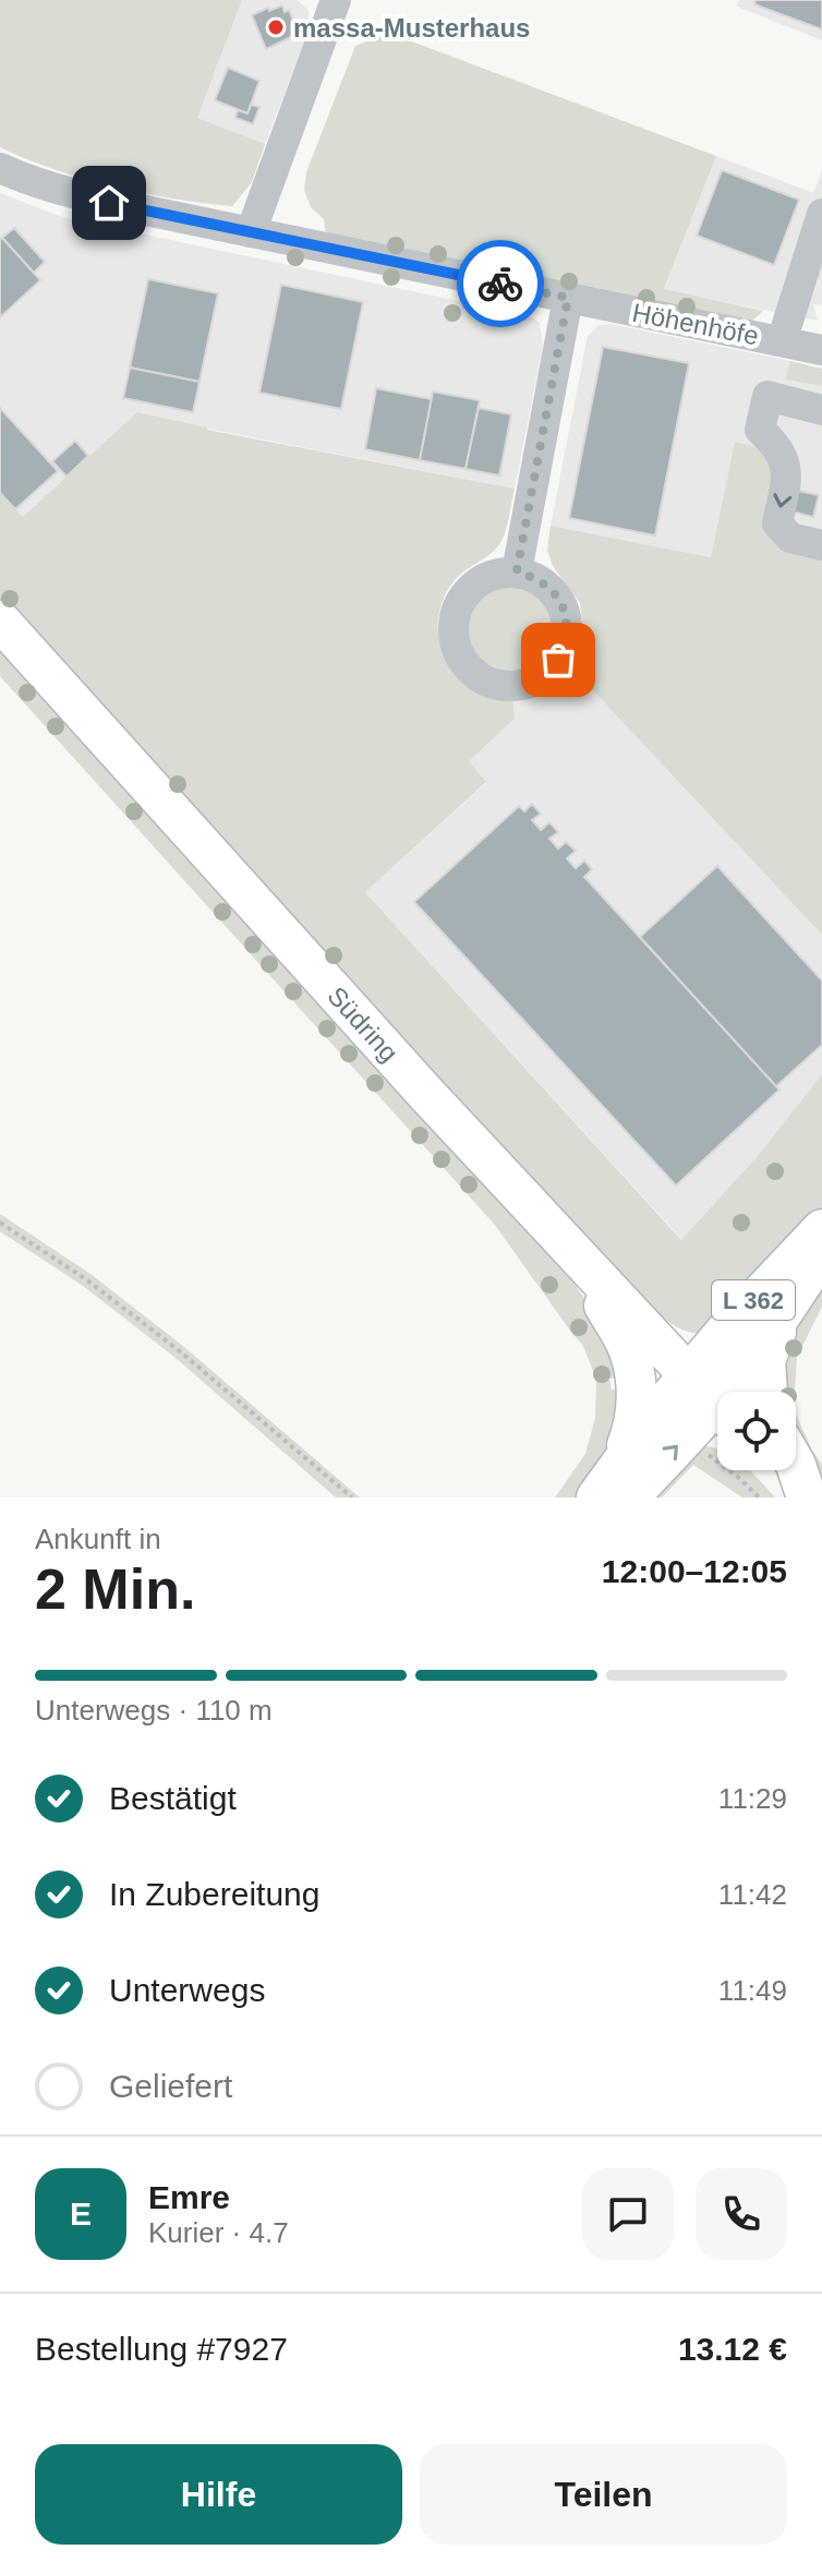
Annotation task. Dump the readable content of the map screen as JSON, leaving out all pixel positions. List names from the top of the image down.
{
  "streets": {
    "main road": ["Südring", "L 362"],
    "street": ["Höhenhöfe"]
  },
  "crossings": [
    ["Südring", "L 362"]
  ],
  "places": ["massa-Musterhaus"],
  "page": {
    "heading": ["2 Min.", "Ankunft in", "12:00–12:05"],
    "panel": [
      "Emre",
      "Kurier · 4.7",
      "Bestellung #7927",
      "13.12 €"
    ],
    "bar": "Unterwegs · 110 m",
    "list": [
      ["Bestätigt", "11:29"],
      ["In Zubereitung", "11:42"],
      ["Unterwegs", "11:49"],
      "Geliefert"
    ],
    "round": "E",
    "buttons": ["Hilfe", "Teilen"]
  }
}
